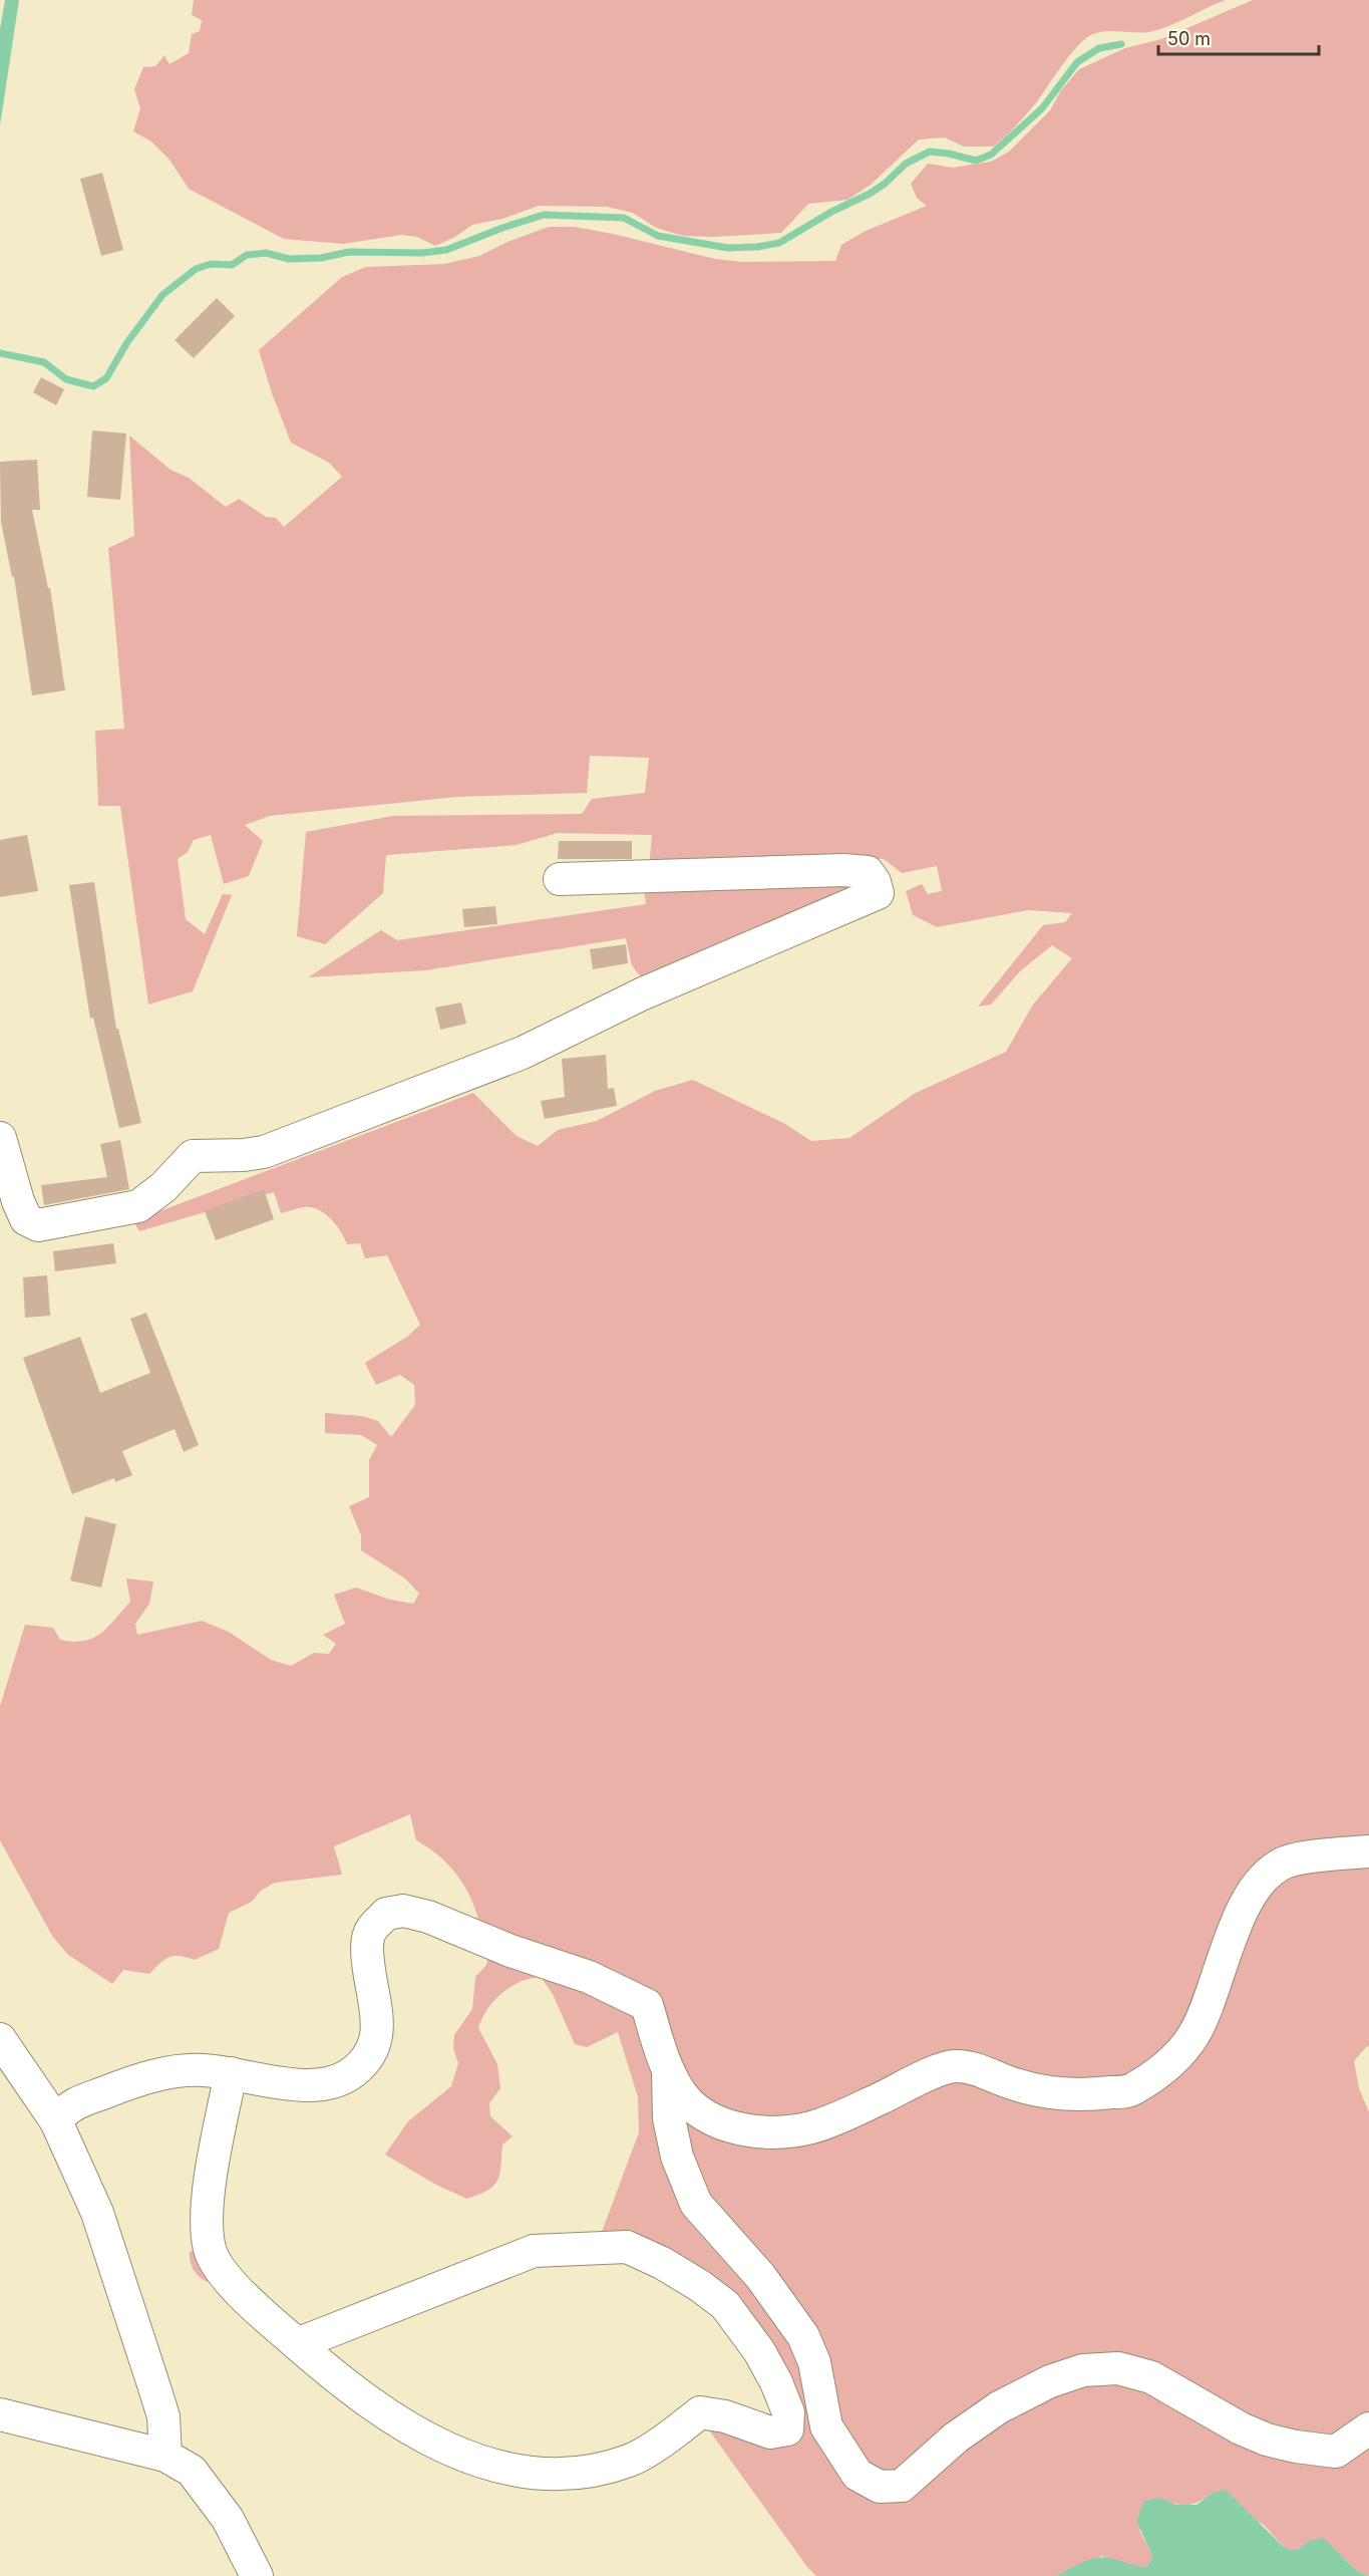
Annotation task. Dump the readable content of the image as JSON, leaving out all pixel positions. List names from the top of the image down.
{
  "scale_bar": "50 m"
}
